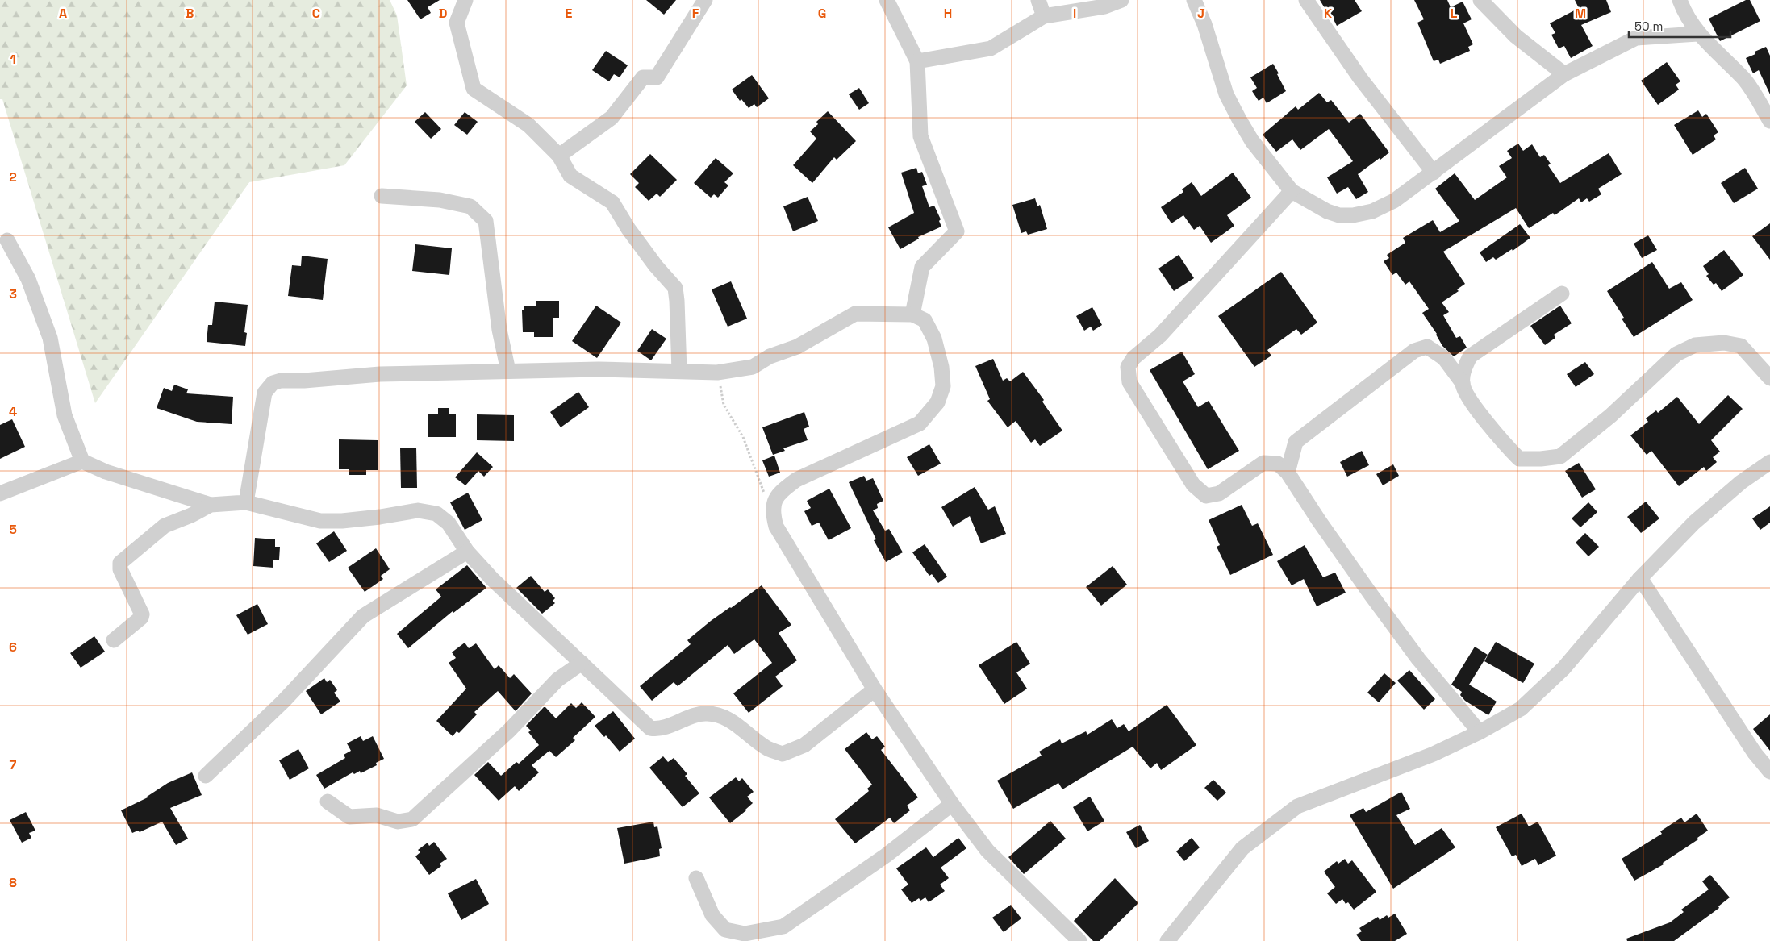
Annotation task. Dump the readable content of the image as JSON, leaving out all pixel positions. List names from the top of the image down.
{
  "scale_bar": "50 m",
  "grid": {
    "columns": [
      "A",
      "B",
      "C",
      "D",
      "E",
      "F",
      "G",
      "H",
      "I",
      "J",
      "K",
      "L",
      "M"
    ],
    "rows": [
      "1",
      "2",
      "3",
      "4",
      "5",
      "6",
      "7",
      "8"
    ]
  }
}
